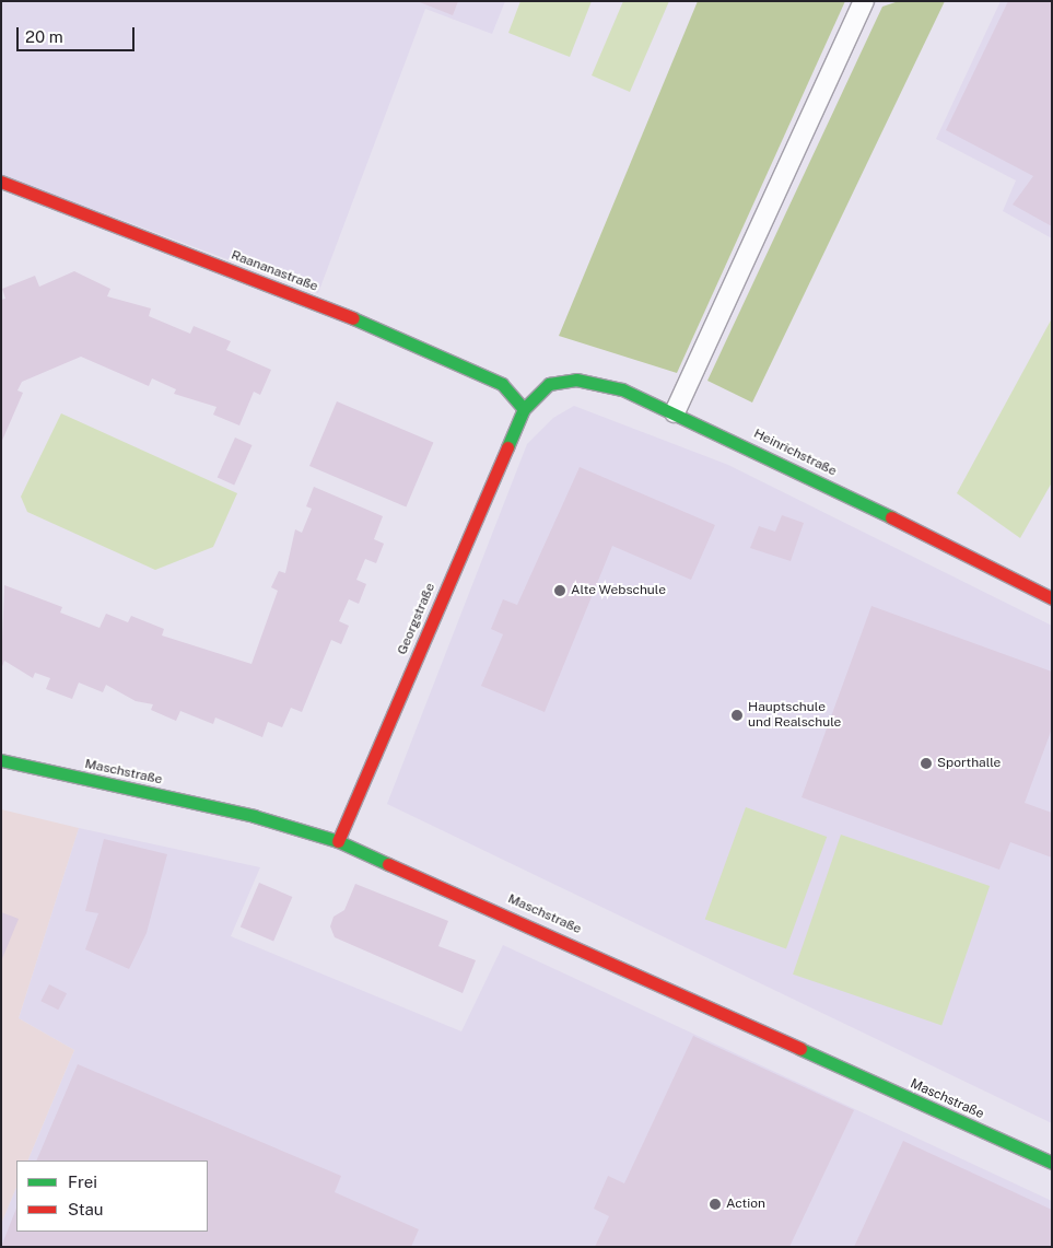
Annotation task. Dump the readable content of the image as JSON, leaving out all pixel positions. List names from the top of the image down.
{
  "streets": {
    "street": [
      "Raananastraße",
      "Heinrichstraße",
      "Georgstraße",
      "Maschstraße"
    ]
  },
  "crossings": [
    ["Raananastraße", "Heinrichstraße"],
    ["Raananastraße", "Georgstraße"],
    ["Heinrichstraße", "Georgstraße"],
    ["Georgstraße", "Maschstraße"]
  ],
  "places": [
    "Alte Webschule",
    "Hauptschule und Realschule",
    "Sporthalle",
    "Action"
  ],
  "legend": ["Frei", "Stau"],
  "scale_bar": "20 m"
}
